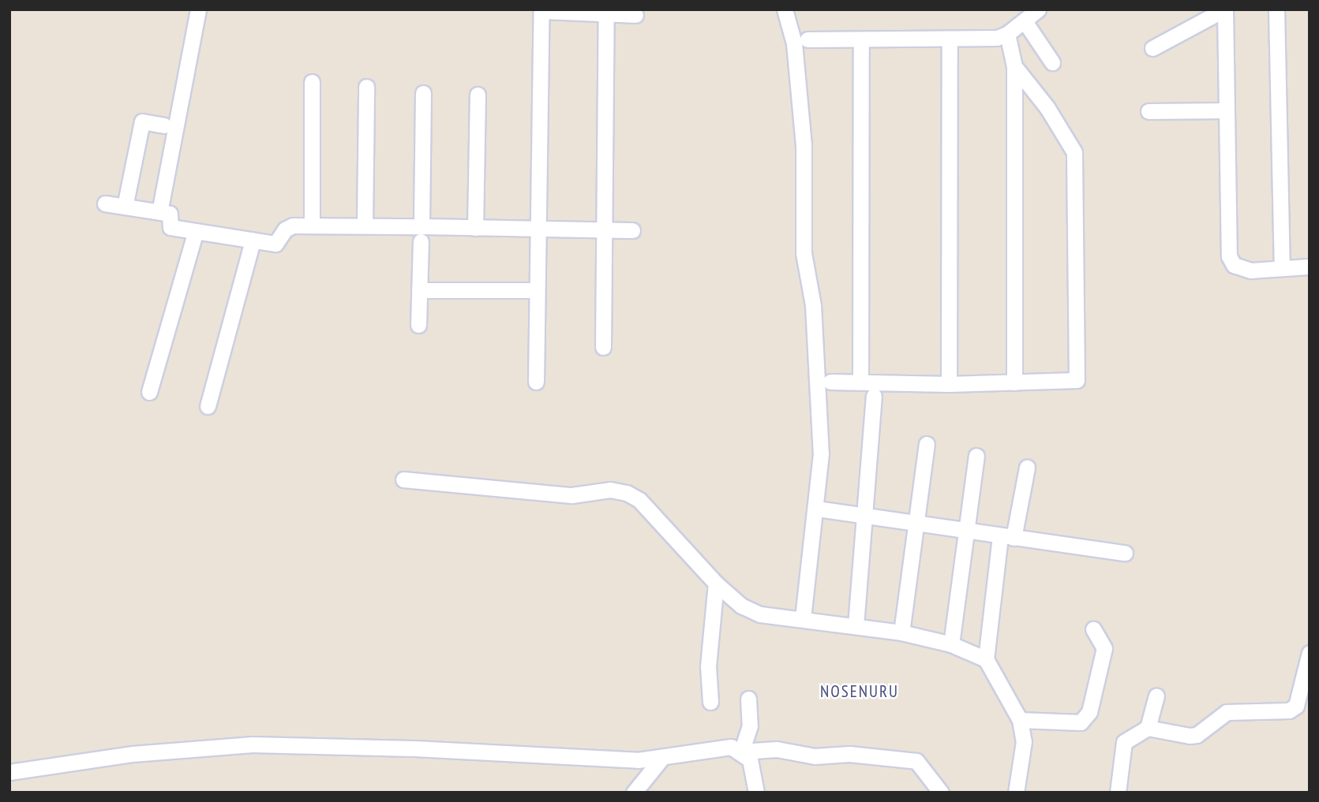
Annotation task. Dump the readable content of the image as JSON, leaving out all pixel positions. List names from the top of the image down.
{
  "districts": ["NOSENURU"]
}
